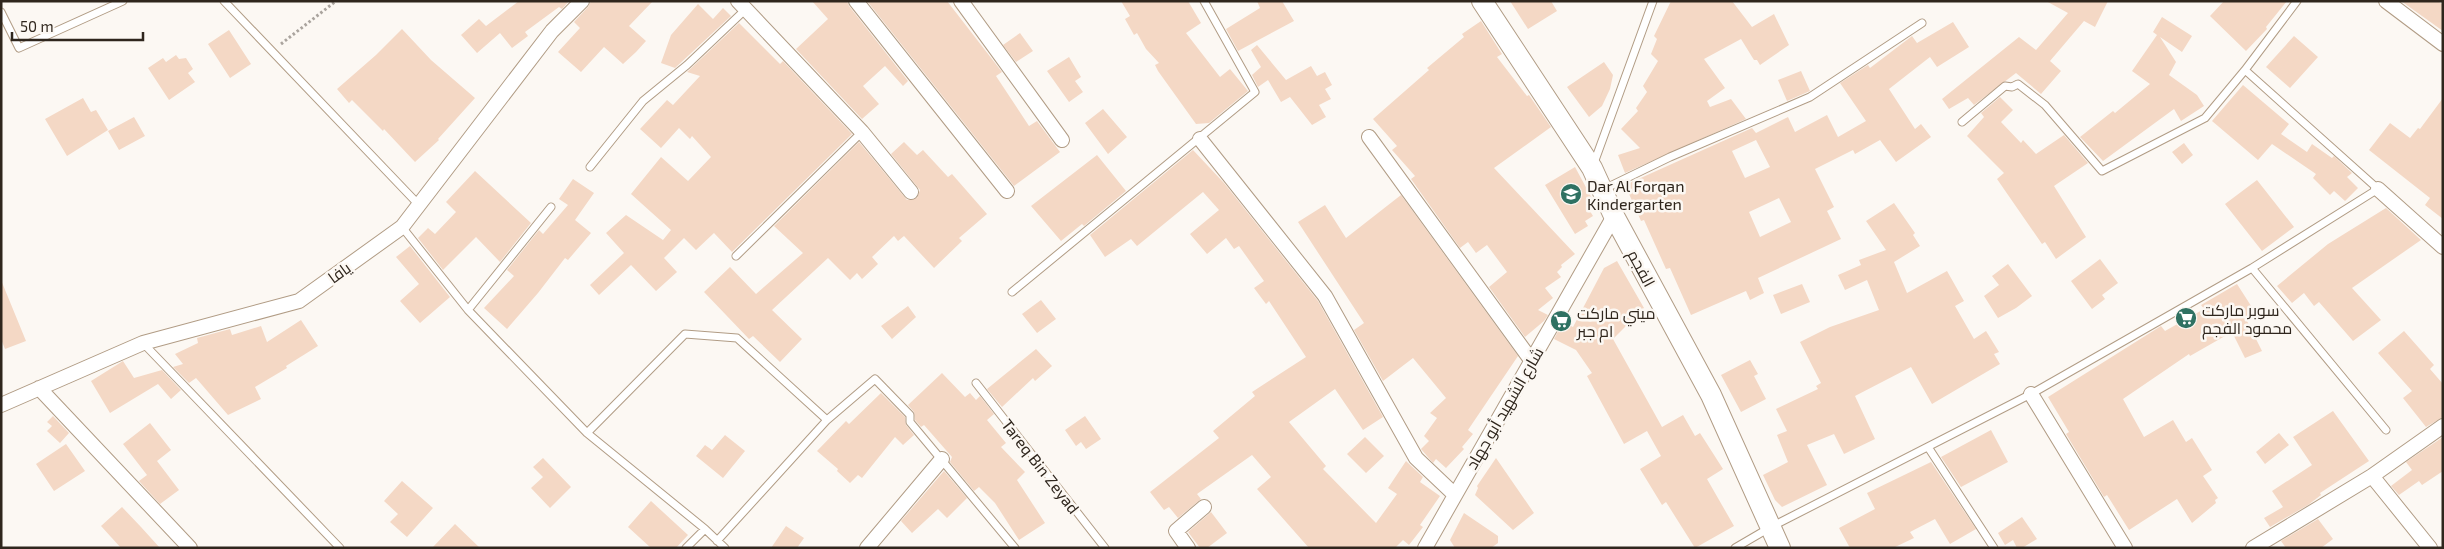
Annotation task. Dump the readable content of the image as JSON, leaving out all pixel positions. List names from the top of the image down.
{
  "streets": {
    "main road": ["الفجم"],
    "street": ["يافا", "شارع الشهيد أبو جهاد"],
    "lane": ["Tareq Bin Zeyad"]
  },
  "crossings": [
    ["الفجم", "شارع الشهيد أبو جهاد"]
  ],
  "places": {
    "school or university": ["Dar Al Forqan Kindergarten"],
    "supermarket": ["سوبر ماركت محمود الفجم", "ميني ماركت ام جبر"]
  },
  "scale_bar": "50 m"
}
